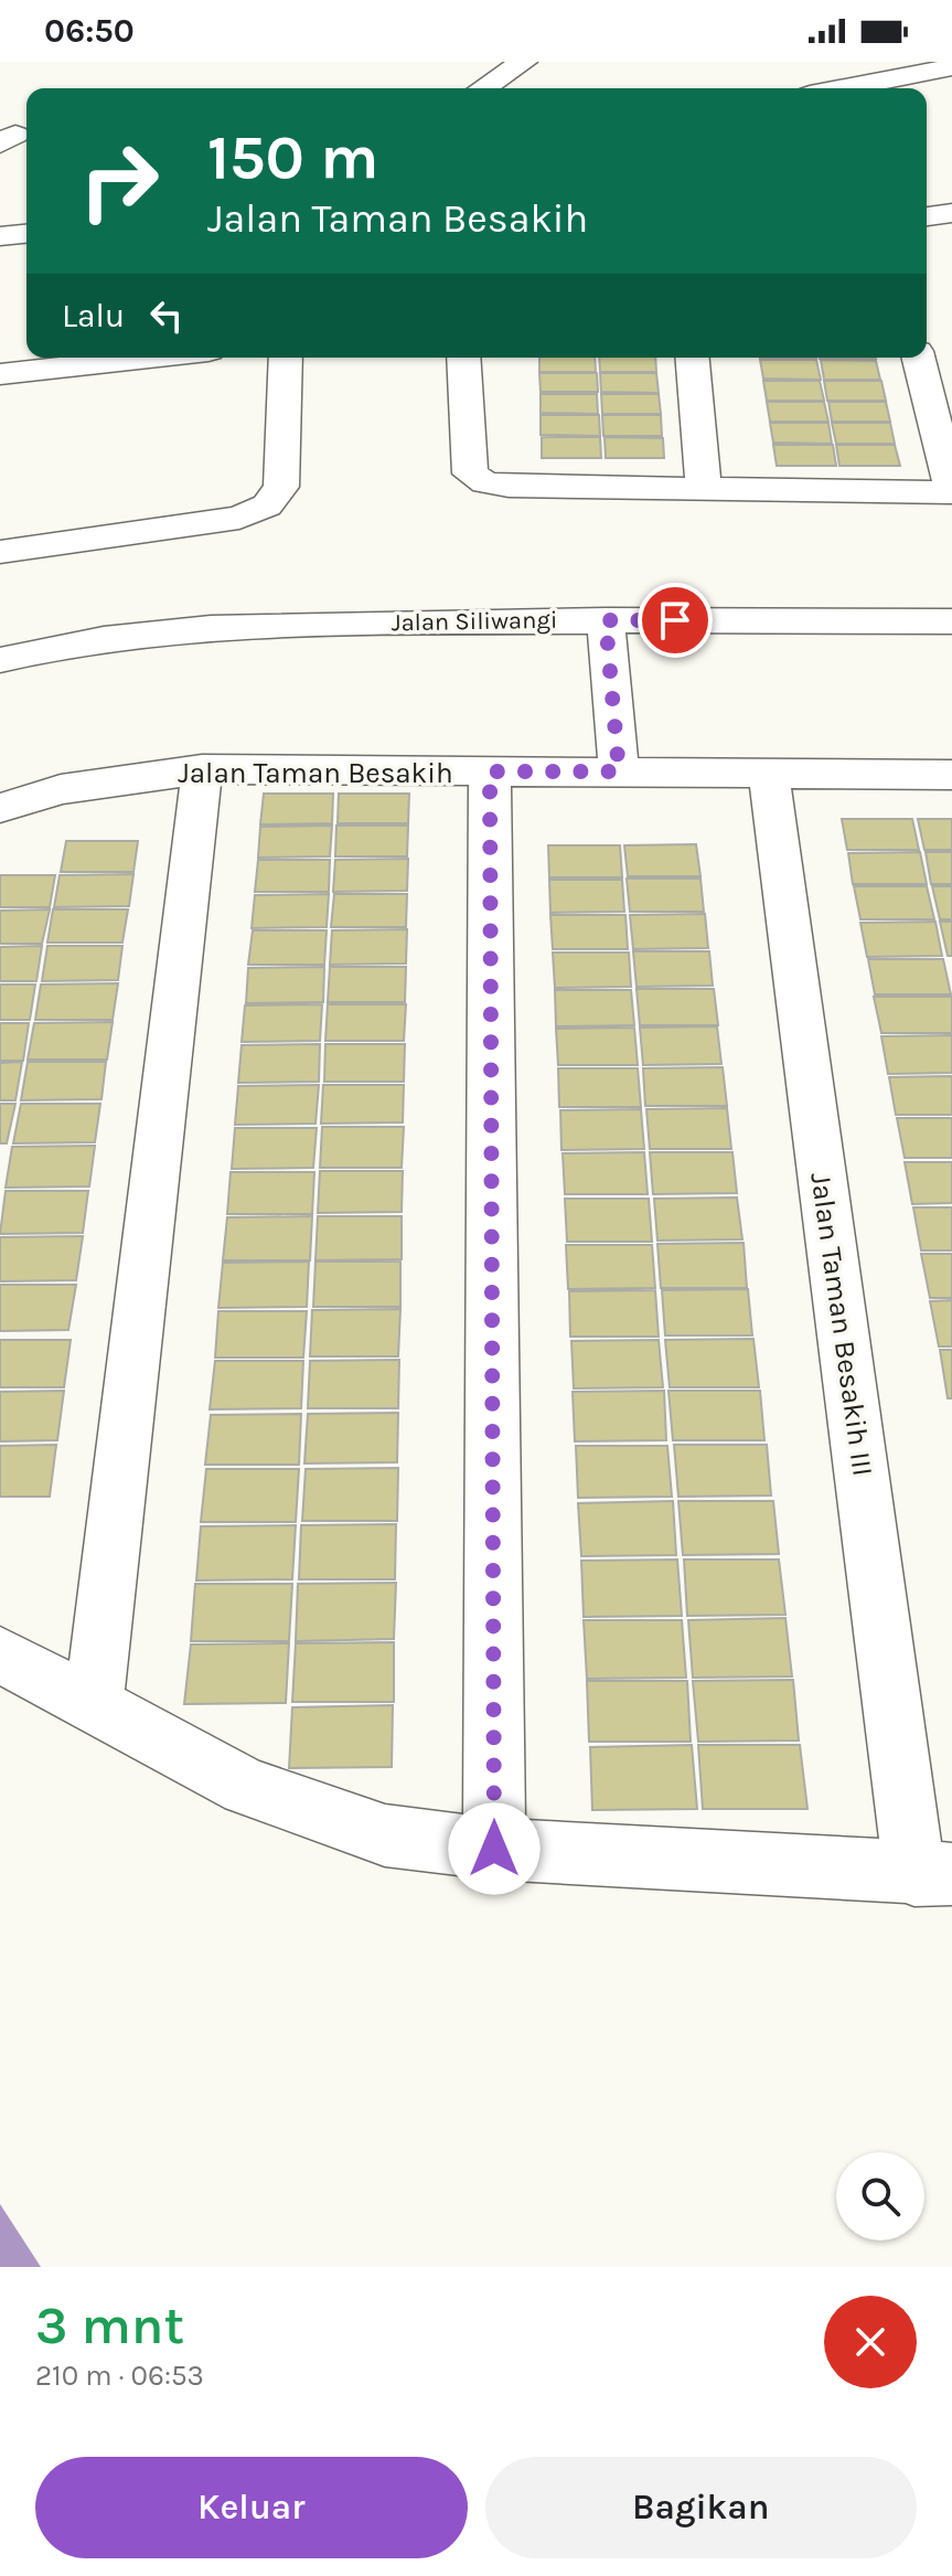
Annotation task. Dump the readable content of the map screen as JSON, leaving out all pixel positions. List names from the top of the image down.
{
  "streets": {
    "street": ["Jalan Siliwangi", "Jalan Taman Besakih", "Jalan Taman Besakih III"]
  },
  "crossings": [
    ["Jalan Taman Besakih", "Jalan Taman Besakih III"]
  ],
  "page": {
    "status": "06:50",
    "turn": ["150 m", "Jalan Taman Besakih"],
    "then": "Lalu",
    "heading": ["3 mnt", "210 m · 06:53"],
    "buttons": ["Keluar", "Bagikan"]
  }
}
